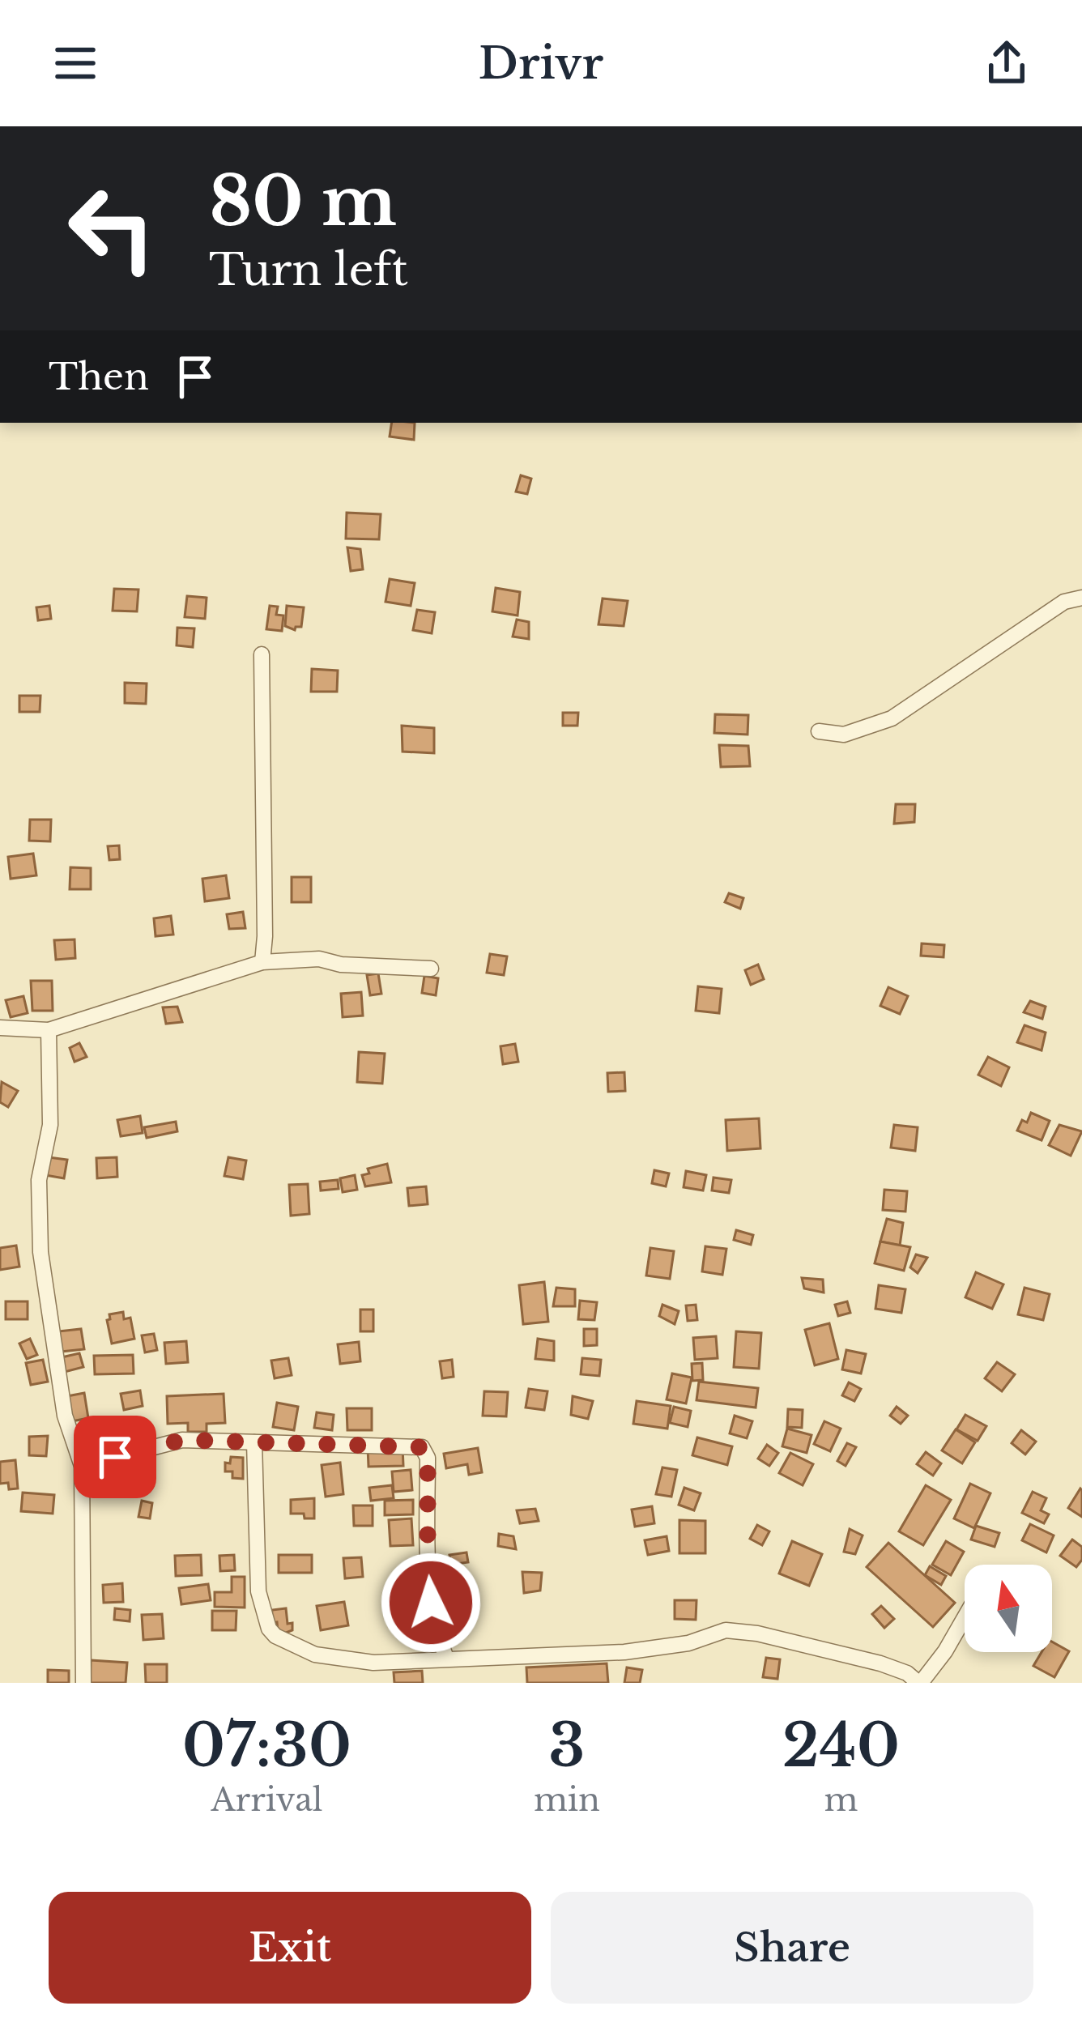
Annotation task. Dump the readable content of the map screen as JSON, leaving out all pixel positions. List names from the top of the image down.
{
  "north": "top",
  "page": {
    "header": "Drivr",
    "turn": ["80 m", "Turn left"],
    "then": "Then",
    "eta": [
      "07:30",
      "Arrival",
      "3",
      "min",
      "240",
      "m"
    ],
    "buttons": ["Exit", "Share"]
  }
}
